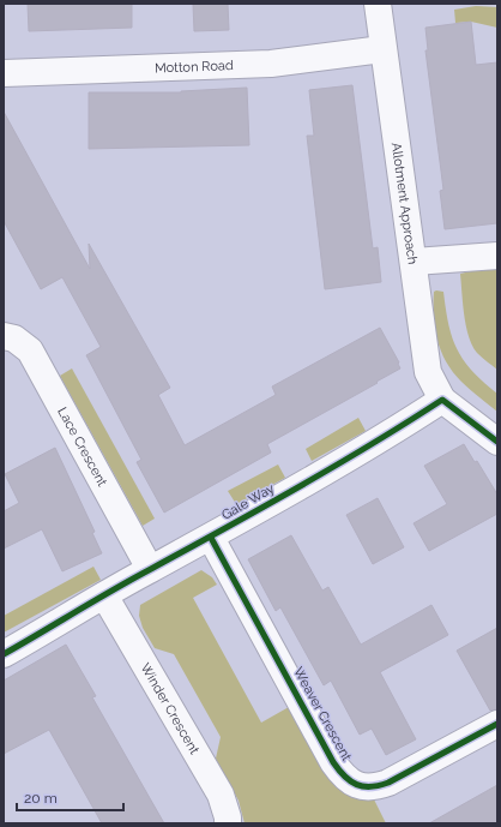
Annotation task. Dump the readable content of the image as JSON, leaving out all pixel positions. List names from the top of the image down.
{
  "streets": {
    "street": [
      "Motton Road",
      "Allotment Approach",
      "Lace Crescent",
      "Gale Way",
      "Winder Crescent",
      "Weaver Crescent"
    ]
  },
  "crossings": [
    ["Motton Road", "Allotment Approach"],
    ["Allotment Approach", "Gale Way"],
    ["Lace Crescent", "Gale Way"],
    ["Gale Way", "Winder Crescent"],
    ["Gale Way", "Weaver Crescent"]
  ],
  "scale_bar": "20 m"
}
